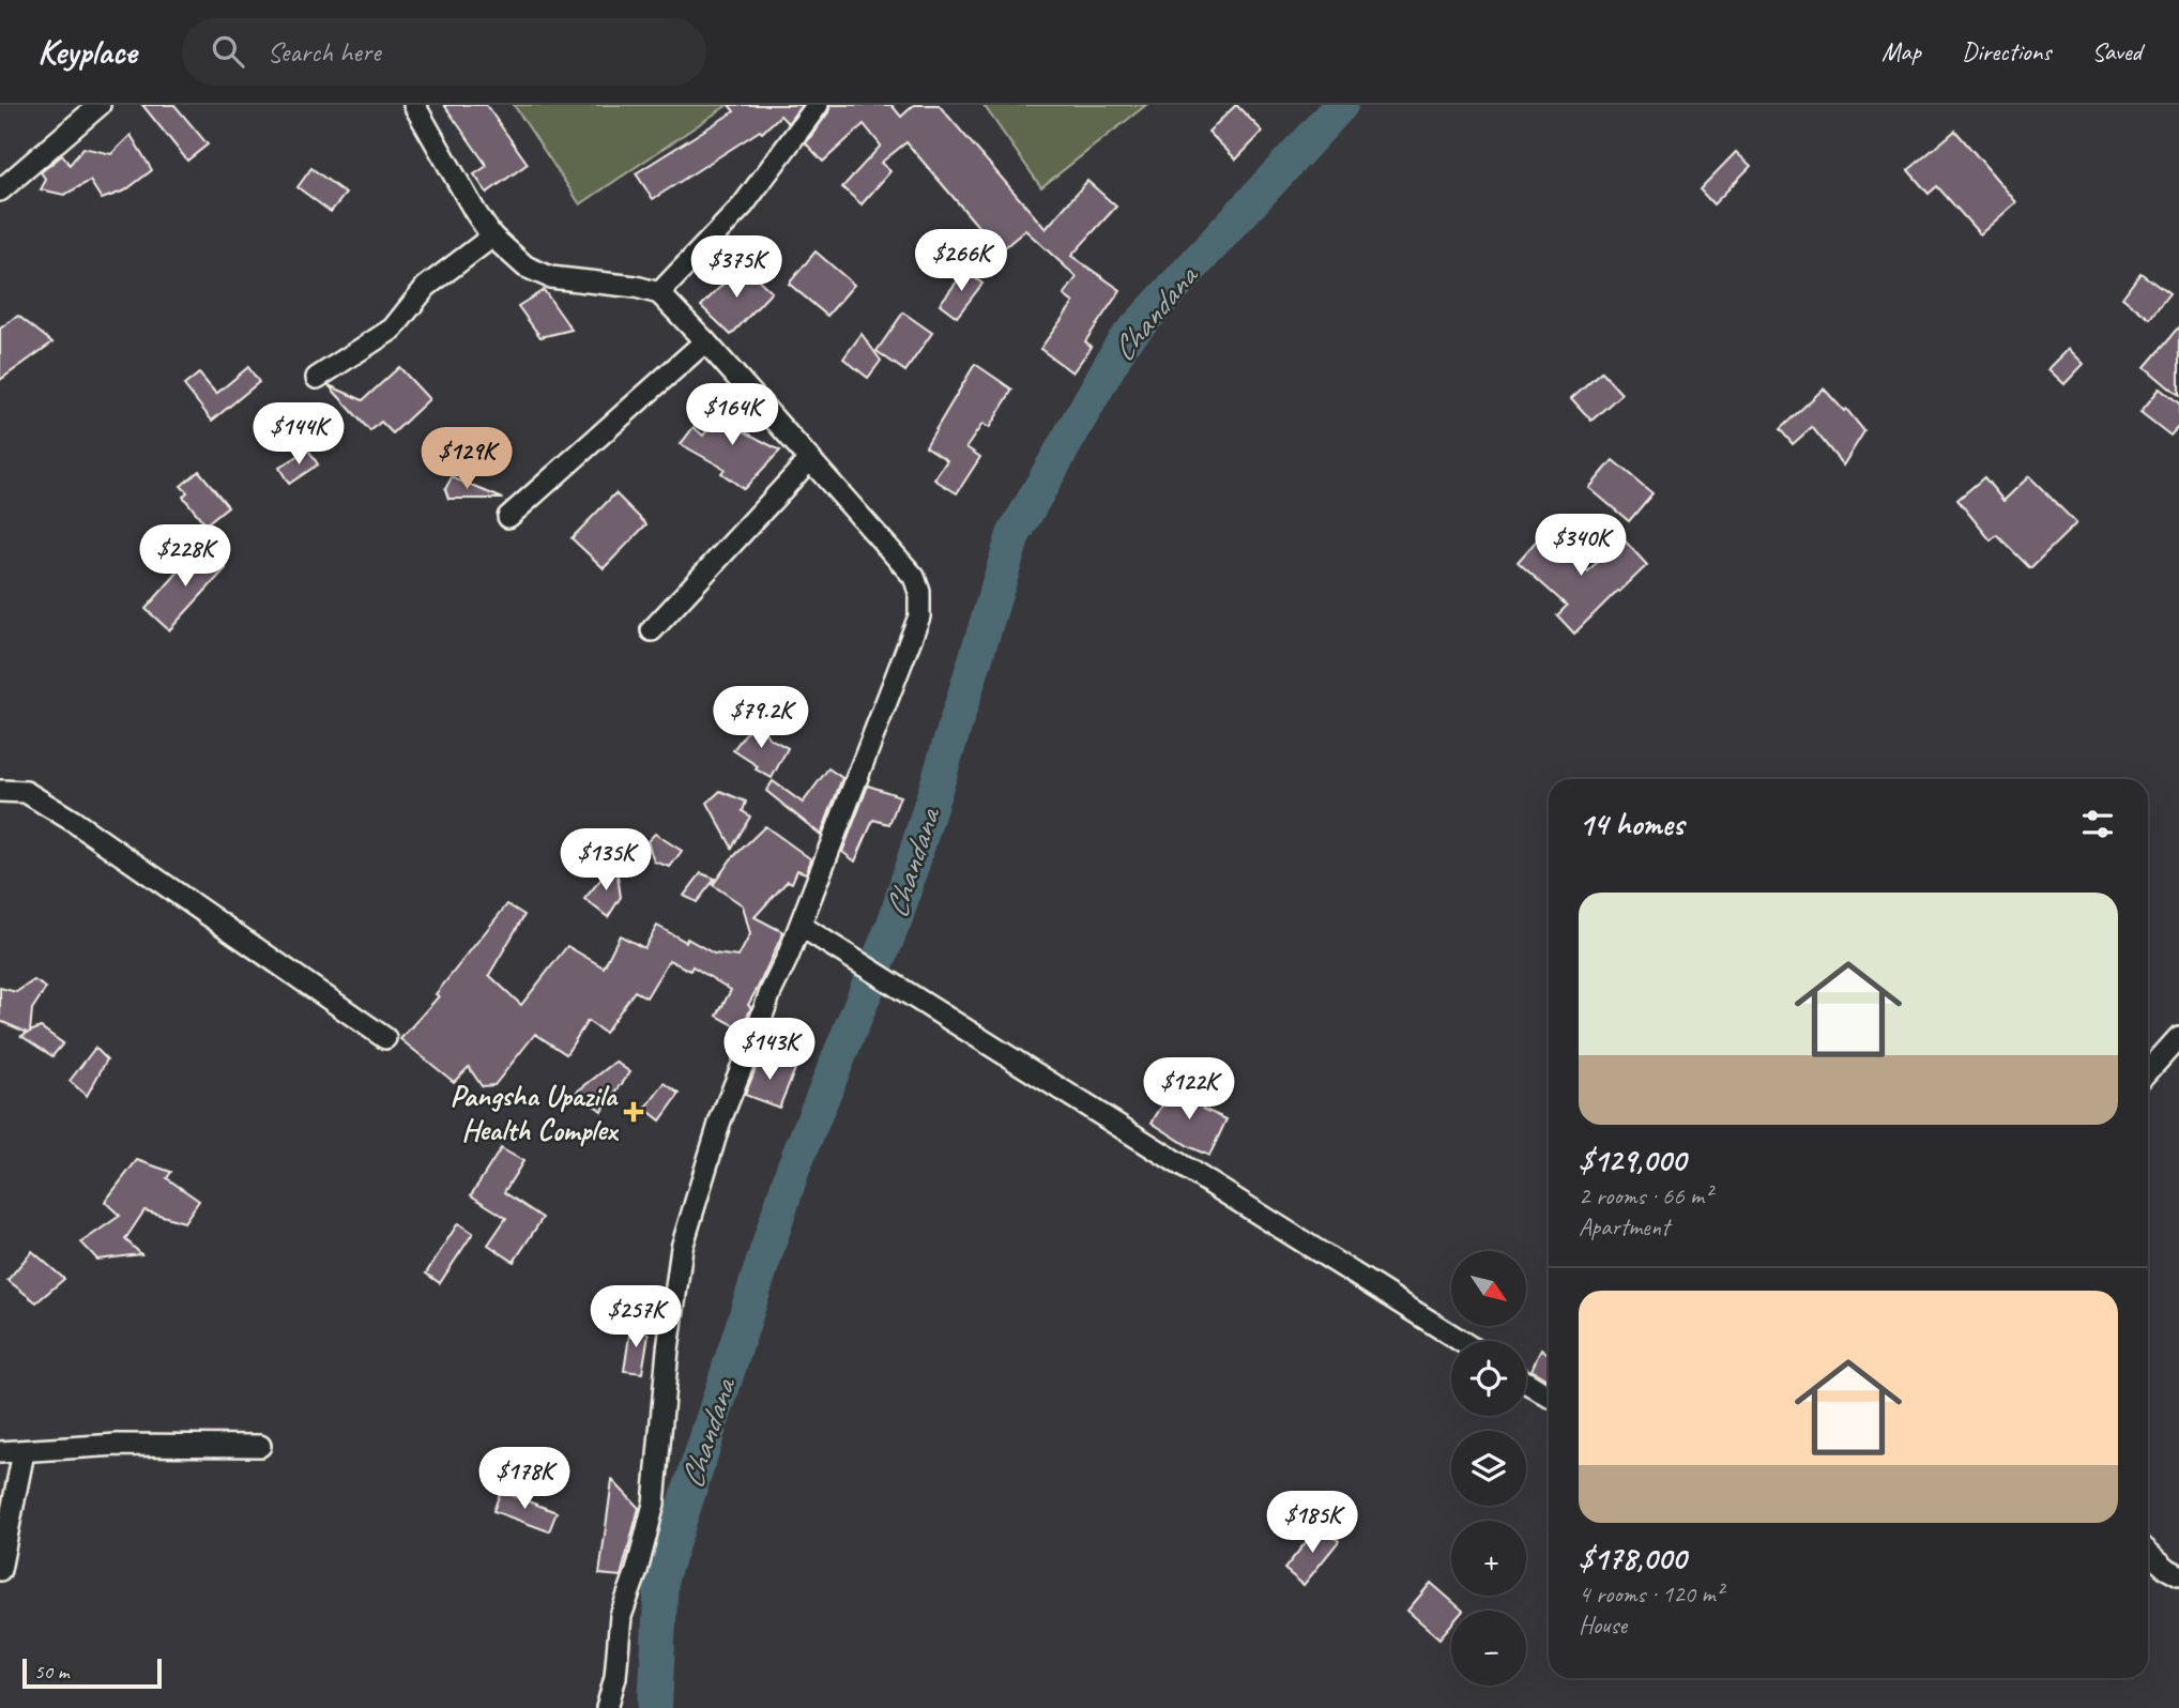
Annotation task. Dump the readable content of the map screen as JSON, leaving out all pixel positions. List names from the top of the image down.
{
  "water": ["Chandana"],
  "places": {
    "health": ["Pangsha Upazila Health Complex"]
  },
  "scale_bar": "50 m",
  "north": "bottom right",
  "page": {
    "header": "Keyplace",
    "search": "Search here",
    "nav": ["Map", "Directions", "Saved"],
    "price": [
      "$266K",
      "$375K",
      "$164K",
      "$144K",
      "$129K",
      "$340K",
      "$228K",
      "$79.2K",
      "$135K",
      "$143K",
      "$122K",
      "$257K",
      "$178K",
      "$185K"
    ],
    "heading": "14 homes",
    "list": [
      {
        "name": "$129,000",
        "note": "2 rooms · 66 m² · Apartment"
      },
      {
        "name": "$178,000",
        "note": "4 rooms · 120 m² · House"
      }
    ],
    "map_buttons": ["+", "−"],
    "scale": "50 m"
  }
}
